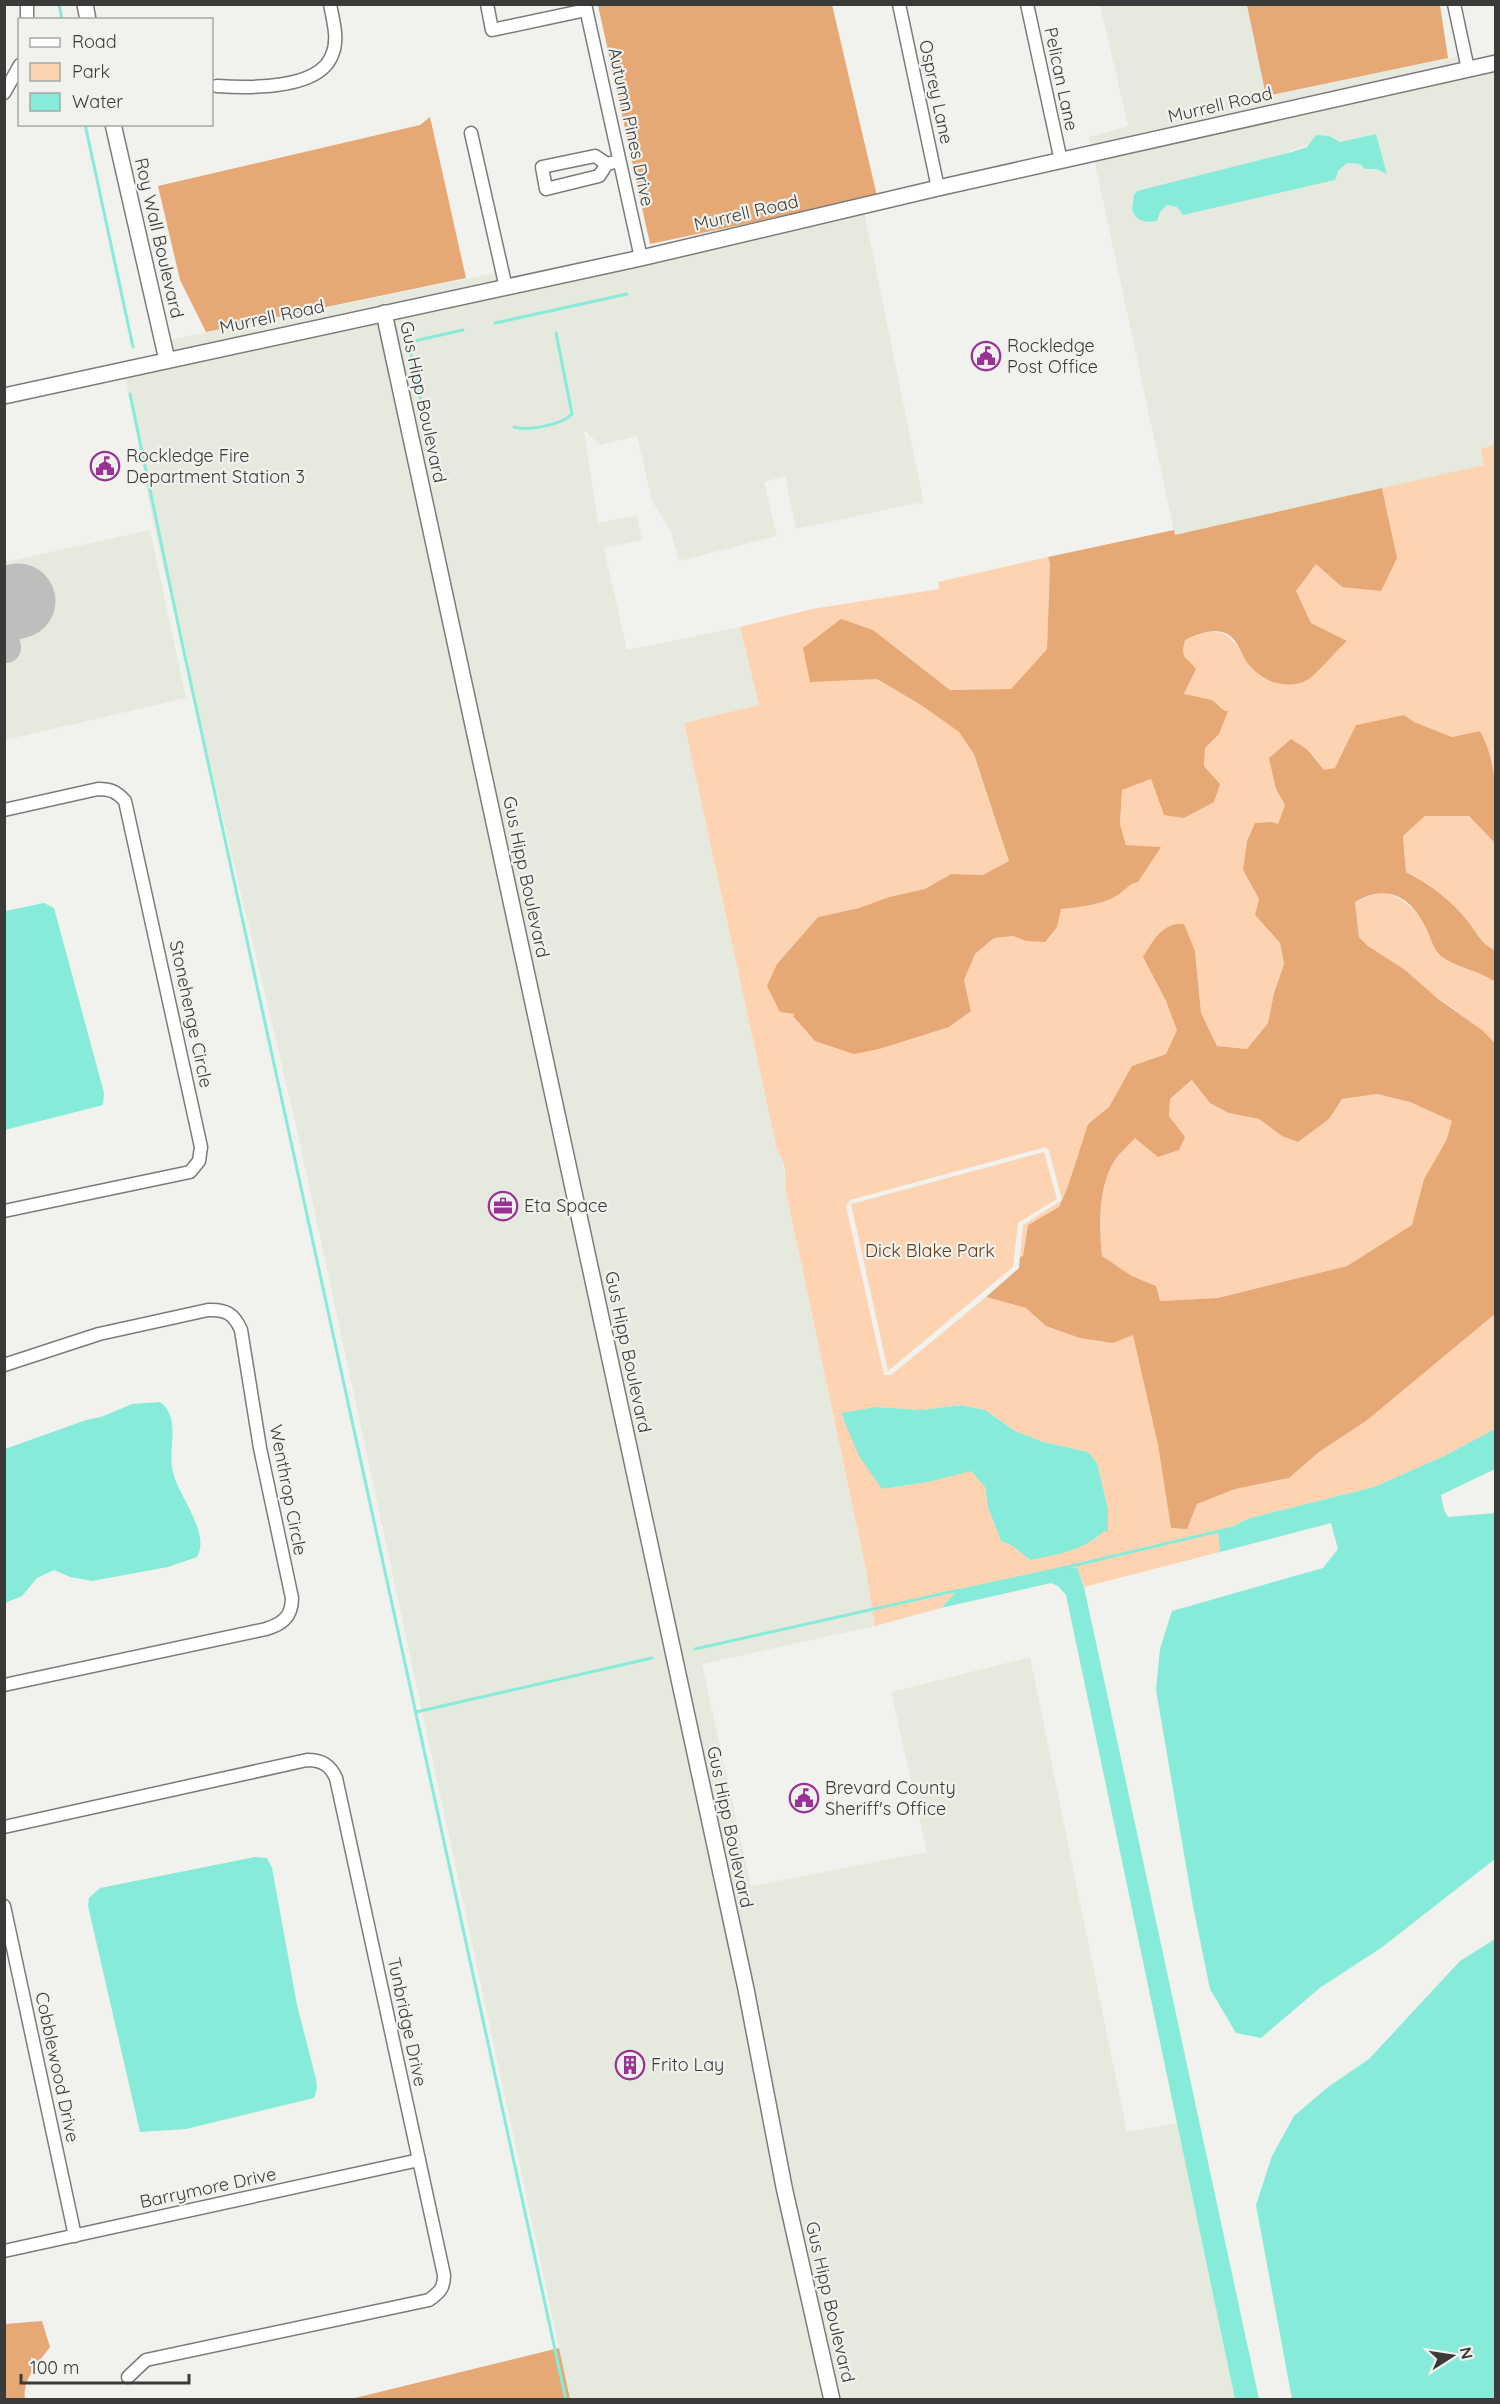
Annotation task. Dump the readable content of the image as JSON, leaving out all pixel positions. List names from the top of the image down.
{
  "streets": {
    "street": [
      "Pelican Lane",
      "Osprey Lane",
      "Murrell Road",
      "Autumn Pines Drive",
      "Roy Wall Boulevard",
      "Gus Hipp Boulevard",
      "Stonehenge Circle",
      "Wenthrop Circle",
      "Tunbridge Drive",
      "Cobblewood Drive",
      "Barrymore Drive"
    ]
  },
  "crossings": [
    ["Pelican Lane", "Murrell Road"],
    ["Osprey Lane", "Murrell Road"],
    ["Murrell Road", "Autumn Pines Drive"],
    ["Murrell Road", "Roy Wall Boulevard"],
    ["Murrell Road", "Gus Hipp Boulevard"],
    ["Tunbridge Drive", "Barrymore Drive"],
    ["Cobblewood Drive", "Barrymore Drive"]
  ],
  "parks": ["Dick Blake Park"],
  "places": {
    "public building": ["Rockledge Post Office", "Rockledge Fire Department Station 3", "Brevard County Sheriff's Office"],
    "office": ["Eta Space"],
    "building": ["Frito Lay"]
  },
  "legend": ["Road", "Park", "Water"],
  "scale_bar": "100 m",
  "north": "right"
}
